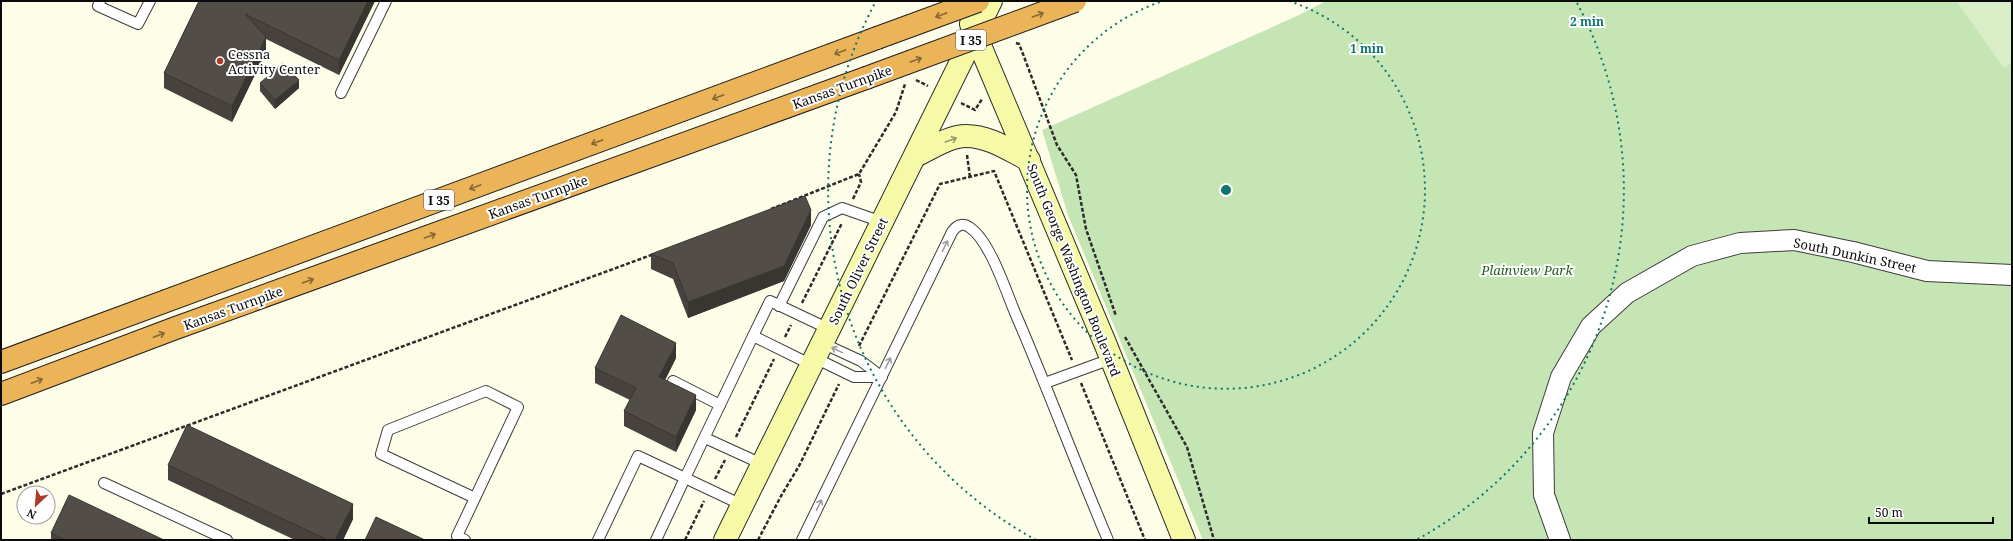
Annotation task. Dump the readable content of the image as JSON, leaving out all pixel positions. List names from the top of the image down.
{
  "streets": {
    "highway": ["I 35", "Kansas Turnpike"],
    "street": ["South Dunkin Street", "South George Washington Boulevard", "South Oliver Street"]
  },
  "crossings": [
    ["South George Washington Boulevard", "South Oliver Street"]
  ],
  "parks": ["Plainview Park"],
  "places": ["Cessna Activity Center"],
  "scale_bar": "50 m",
  "north": "bottom left",
  "rings": ["2 min", "1 min"]
}
